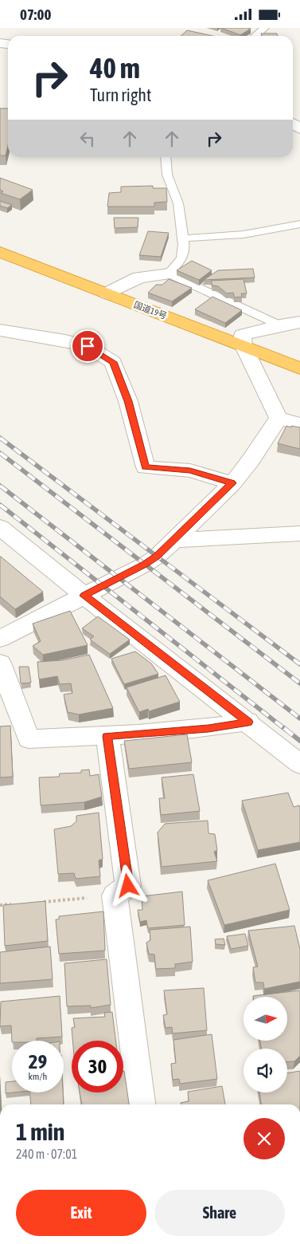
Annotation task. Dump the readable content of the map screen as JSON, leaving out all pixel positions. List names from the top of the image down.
{
  "streets": {
    "highway": ["国道19号"]
  },
  "north": "right",
  "page": {
    "status": "07:00",
    "turn": ["40 m", "Turn right"],
    "speed": "29 km/h",
    "limit": "30",
    "heading": ["1 min", "240 m · 07:01"],
    "buttons": ["Exit", "Share"]
  }
}
